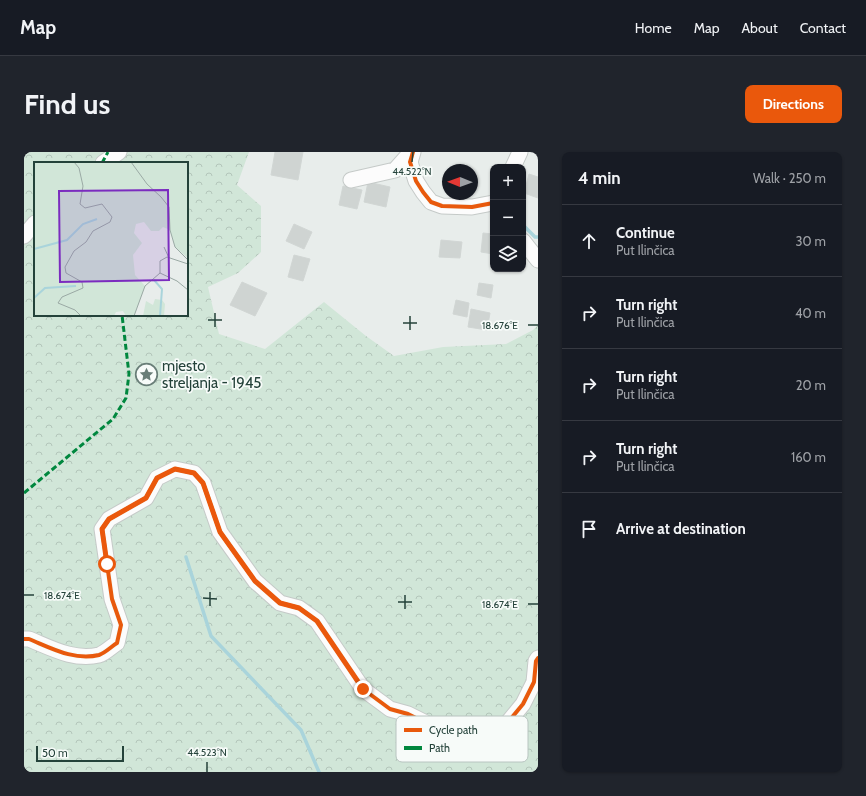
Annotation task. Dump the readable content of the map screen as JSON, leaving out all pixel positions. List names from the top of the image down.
{
  "places": {
    "place": ["mjesto streljanja - 1945"]
  },
  "legend": ["Cycle path", "Path"],
  "scale_bar": "50 m",
  "north": "left",
  "page": {
    "header": "Map",
    "nav": [
      "Home",
      "Map",
      "About",
      "Contact"
    ],
    "buttons": "Directions",
    "title": "Find us",
    "heading": ["4 min", "Walk · 250 m"],
    "map_buttons": ["+", "−"],
    "list": [
      ["Continue", "Put Ilinčica", "30 m"],
      ["Turn right", "Put Ilinčica", "40 m"],
      ["Turn right", "Put Ilinčica", "20 m"],
      ["Turn right", "Put Ilinčica", "160 m"],
      "Arrive at destination"
    ],
    "scale": "50 m"
  },
  "coordinates": [
    "44.522°N",
    "18.676°E",
    "18.674°E",
    "44.523°N"
  ]
}
